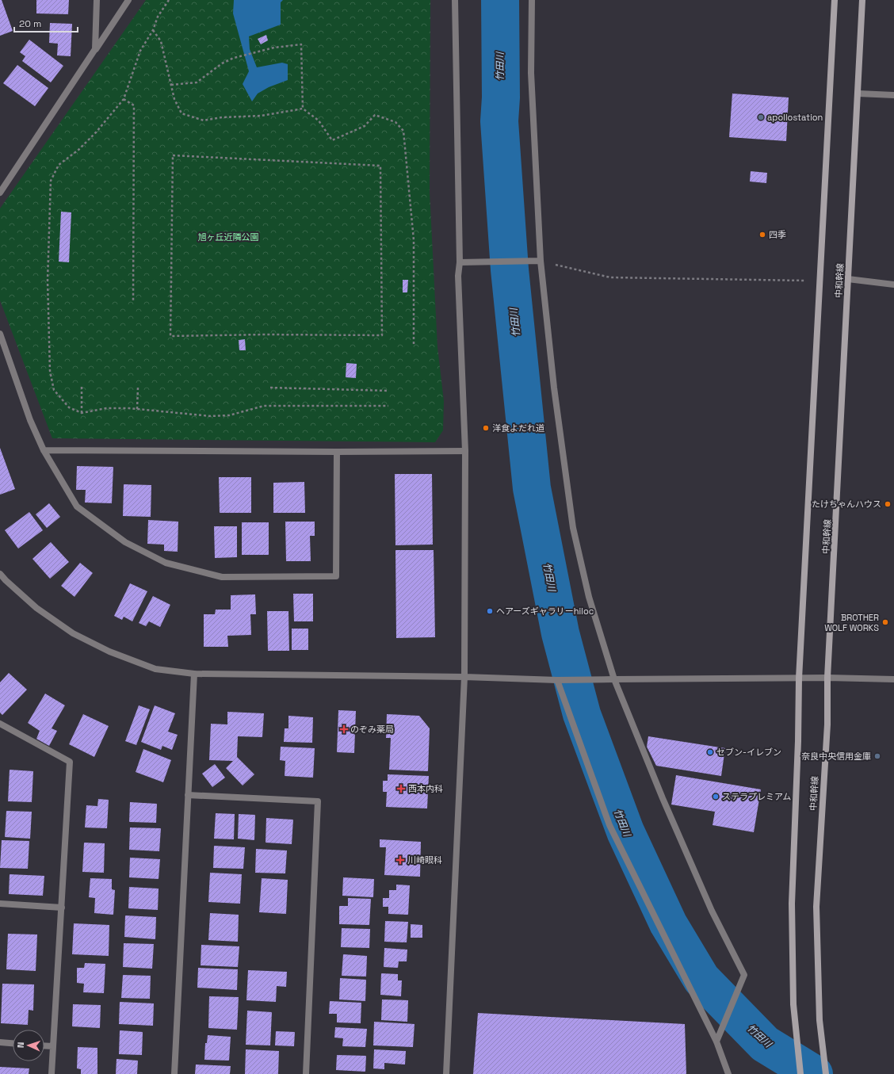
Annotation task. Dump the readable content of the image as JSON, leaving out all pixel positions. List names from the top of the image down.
{
  "streets": {
    "main road": ["中和幹線"]
  },
  "water": ["竹田川"],
  "parks": ["旭ヶ丘近隣公園"],
  "places": {
    "other": [
      "apollostation",
      "四季",
      "洋食よだれ道",
      "たけちゃんハウス",
      "ヘアーズギャラリーhiloc",
      "BROTHER WOLF WORKS",
      "セブン-イレブン",
      "奈良中央信用金庫",
      "ステラプレミアム"
    ],
    "health": ["のぞみ薬局", "西本内科", "川崎眼科"]
  },
  "scale_bar": "20 m",
  "north": "left"
}
